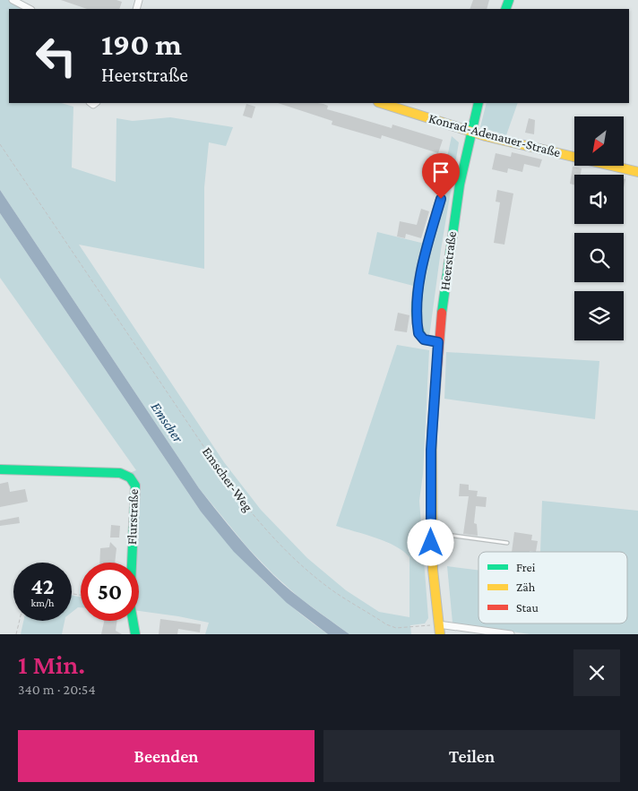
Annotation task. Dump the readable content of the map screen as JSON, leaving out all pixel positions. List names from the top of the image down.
{
  "streets": {
    "street": ["Konrad-Adenauer-Straße", "Heerstraße", "Flurstraße"],
    "path": ["Emscher-Weg"]
  },
  "crossings": [
    ["Konrad-Adenauer-Straße", "Heerstraße"],
    ["Heerstraße", "Emscher-Weg"]
  ],
  "water": ["Emscher"],
  "legend": ["Frei", "Zäh", "Stau"],
  "north": "bottom left",
  "page": {
    "turn": ["190 m", "Heerstraße"],
    "speed": "42 km/h",
    "limit": "50",
    "heading": ["1 Min.", "340 m · 20:54"],
    "buttons": ["Beenden", "Teilen"]
  }
}
